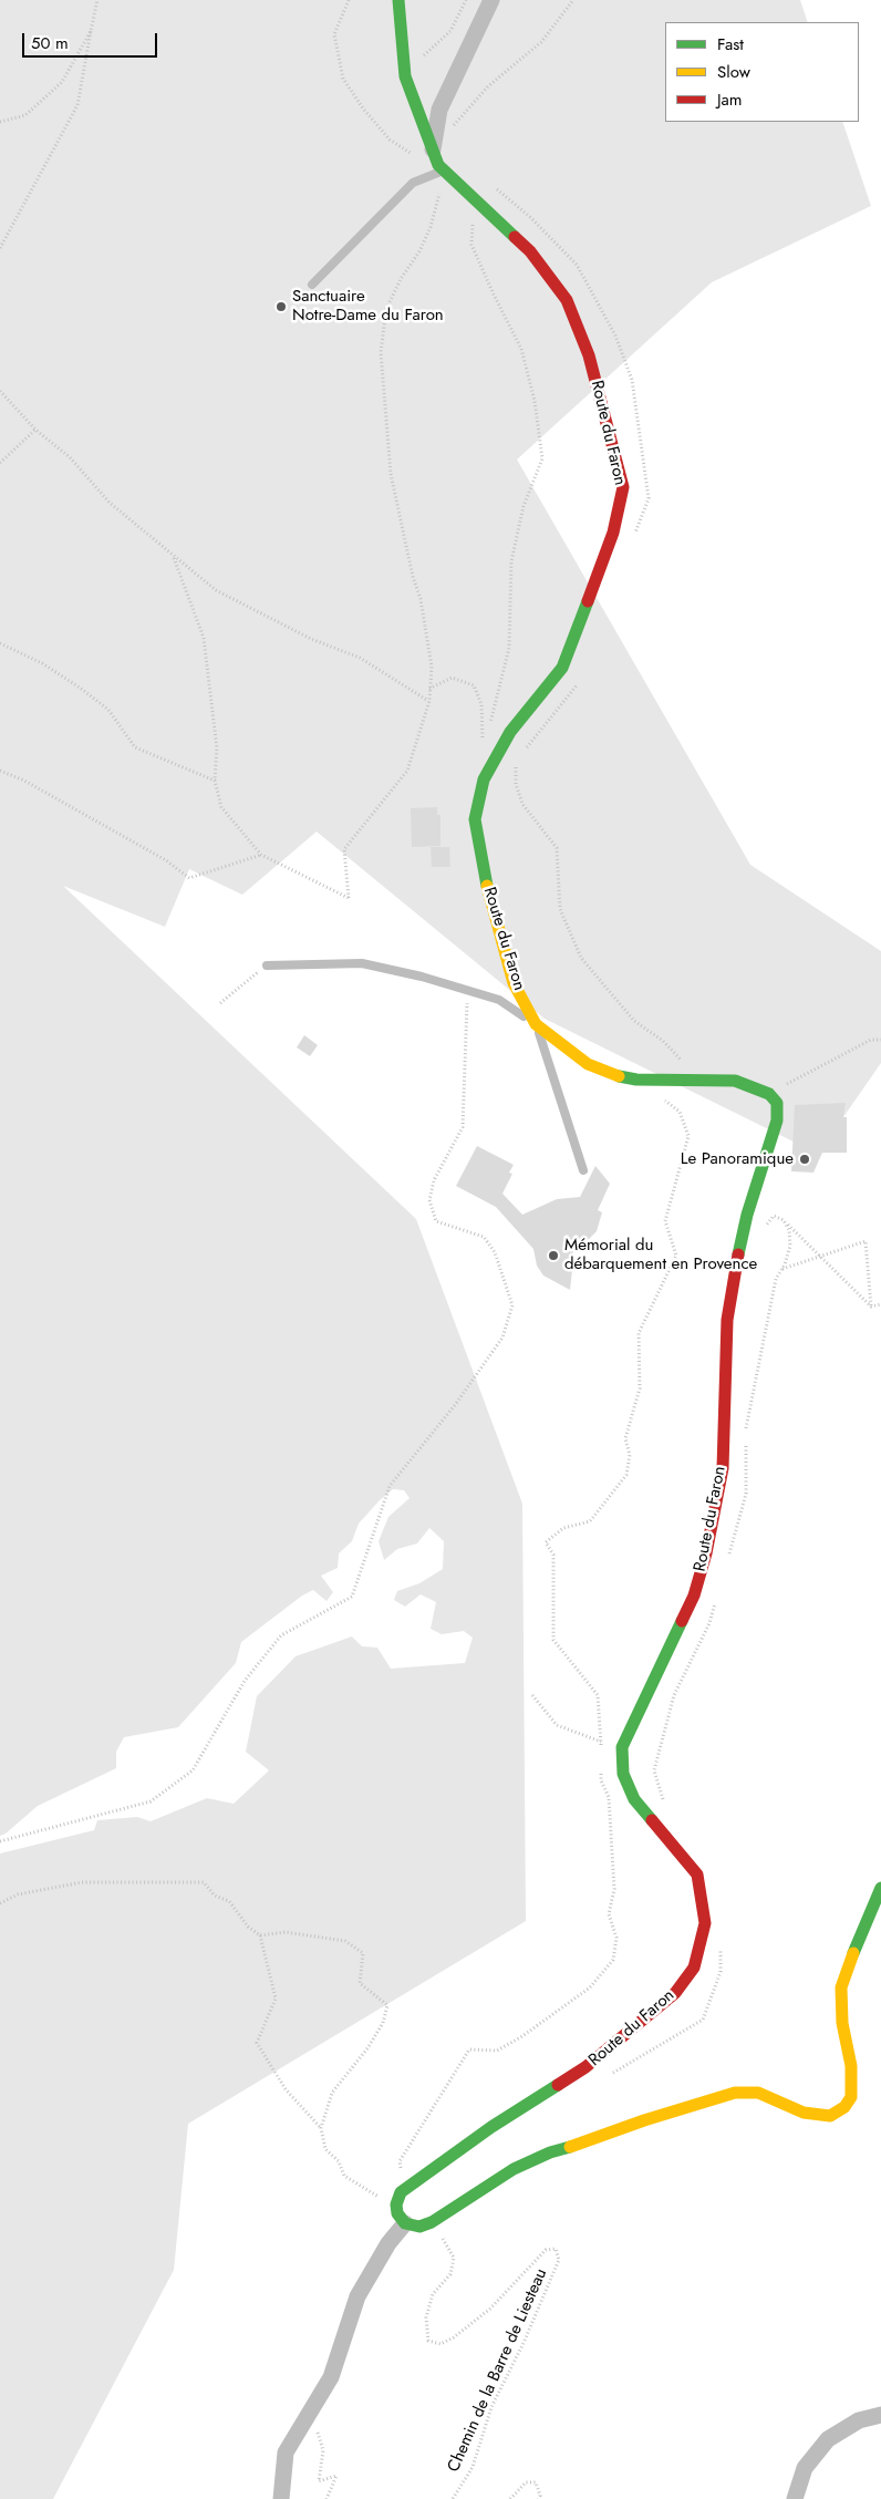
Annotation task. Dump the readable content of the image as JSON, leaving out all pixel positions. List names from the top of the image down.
{
  "streets": {
    "street": ["Route du Faron"],
    "path": ["Chemin de la Barre de Liesteau"]
  },
  "places": ["Sanctuaire Notre-Dame du Faron", "Le Panoramique", "Mémorial du débarquement en Provence"],
  "legend": ["Fast", "Slow", "Jam"],
  "scale_bar": "50 m"
}
